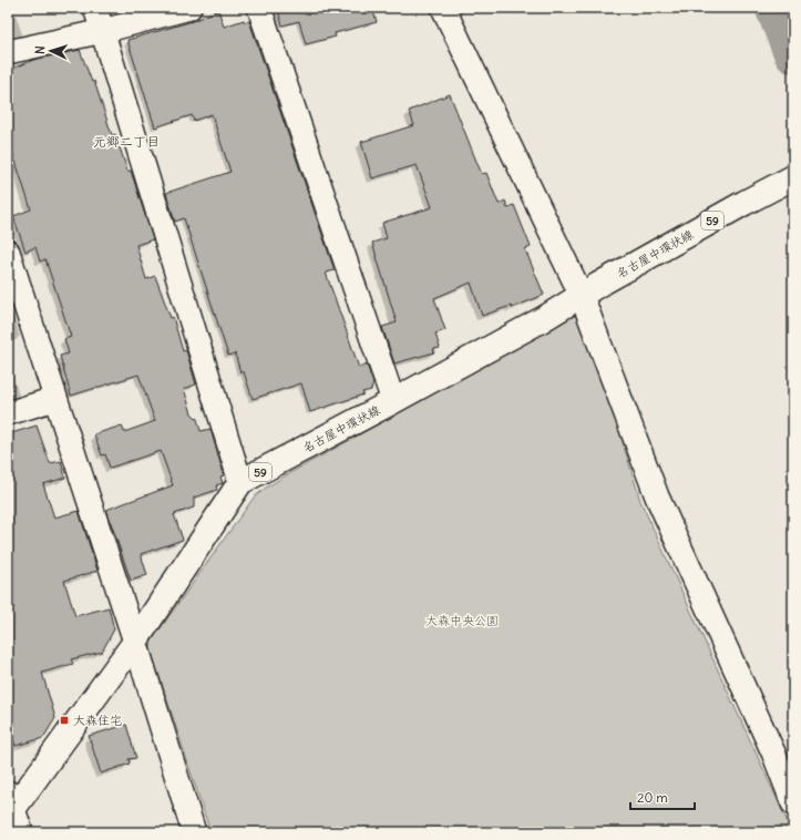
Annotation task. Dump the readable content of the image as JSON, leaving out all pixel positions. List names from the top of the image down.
{
  "streets": {
    "main road": ["59", "名古屋中環状線"]
  },
  "districts": ["元郷二丁目"],
  "parks": ["大森中央公園"],
  "places": {
    "transit": ["大森住宅"]
  },
  "scale_bar": "20 m",
  "north": "left"
}
